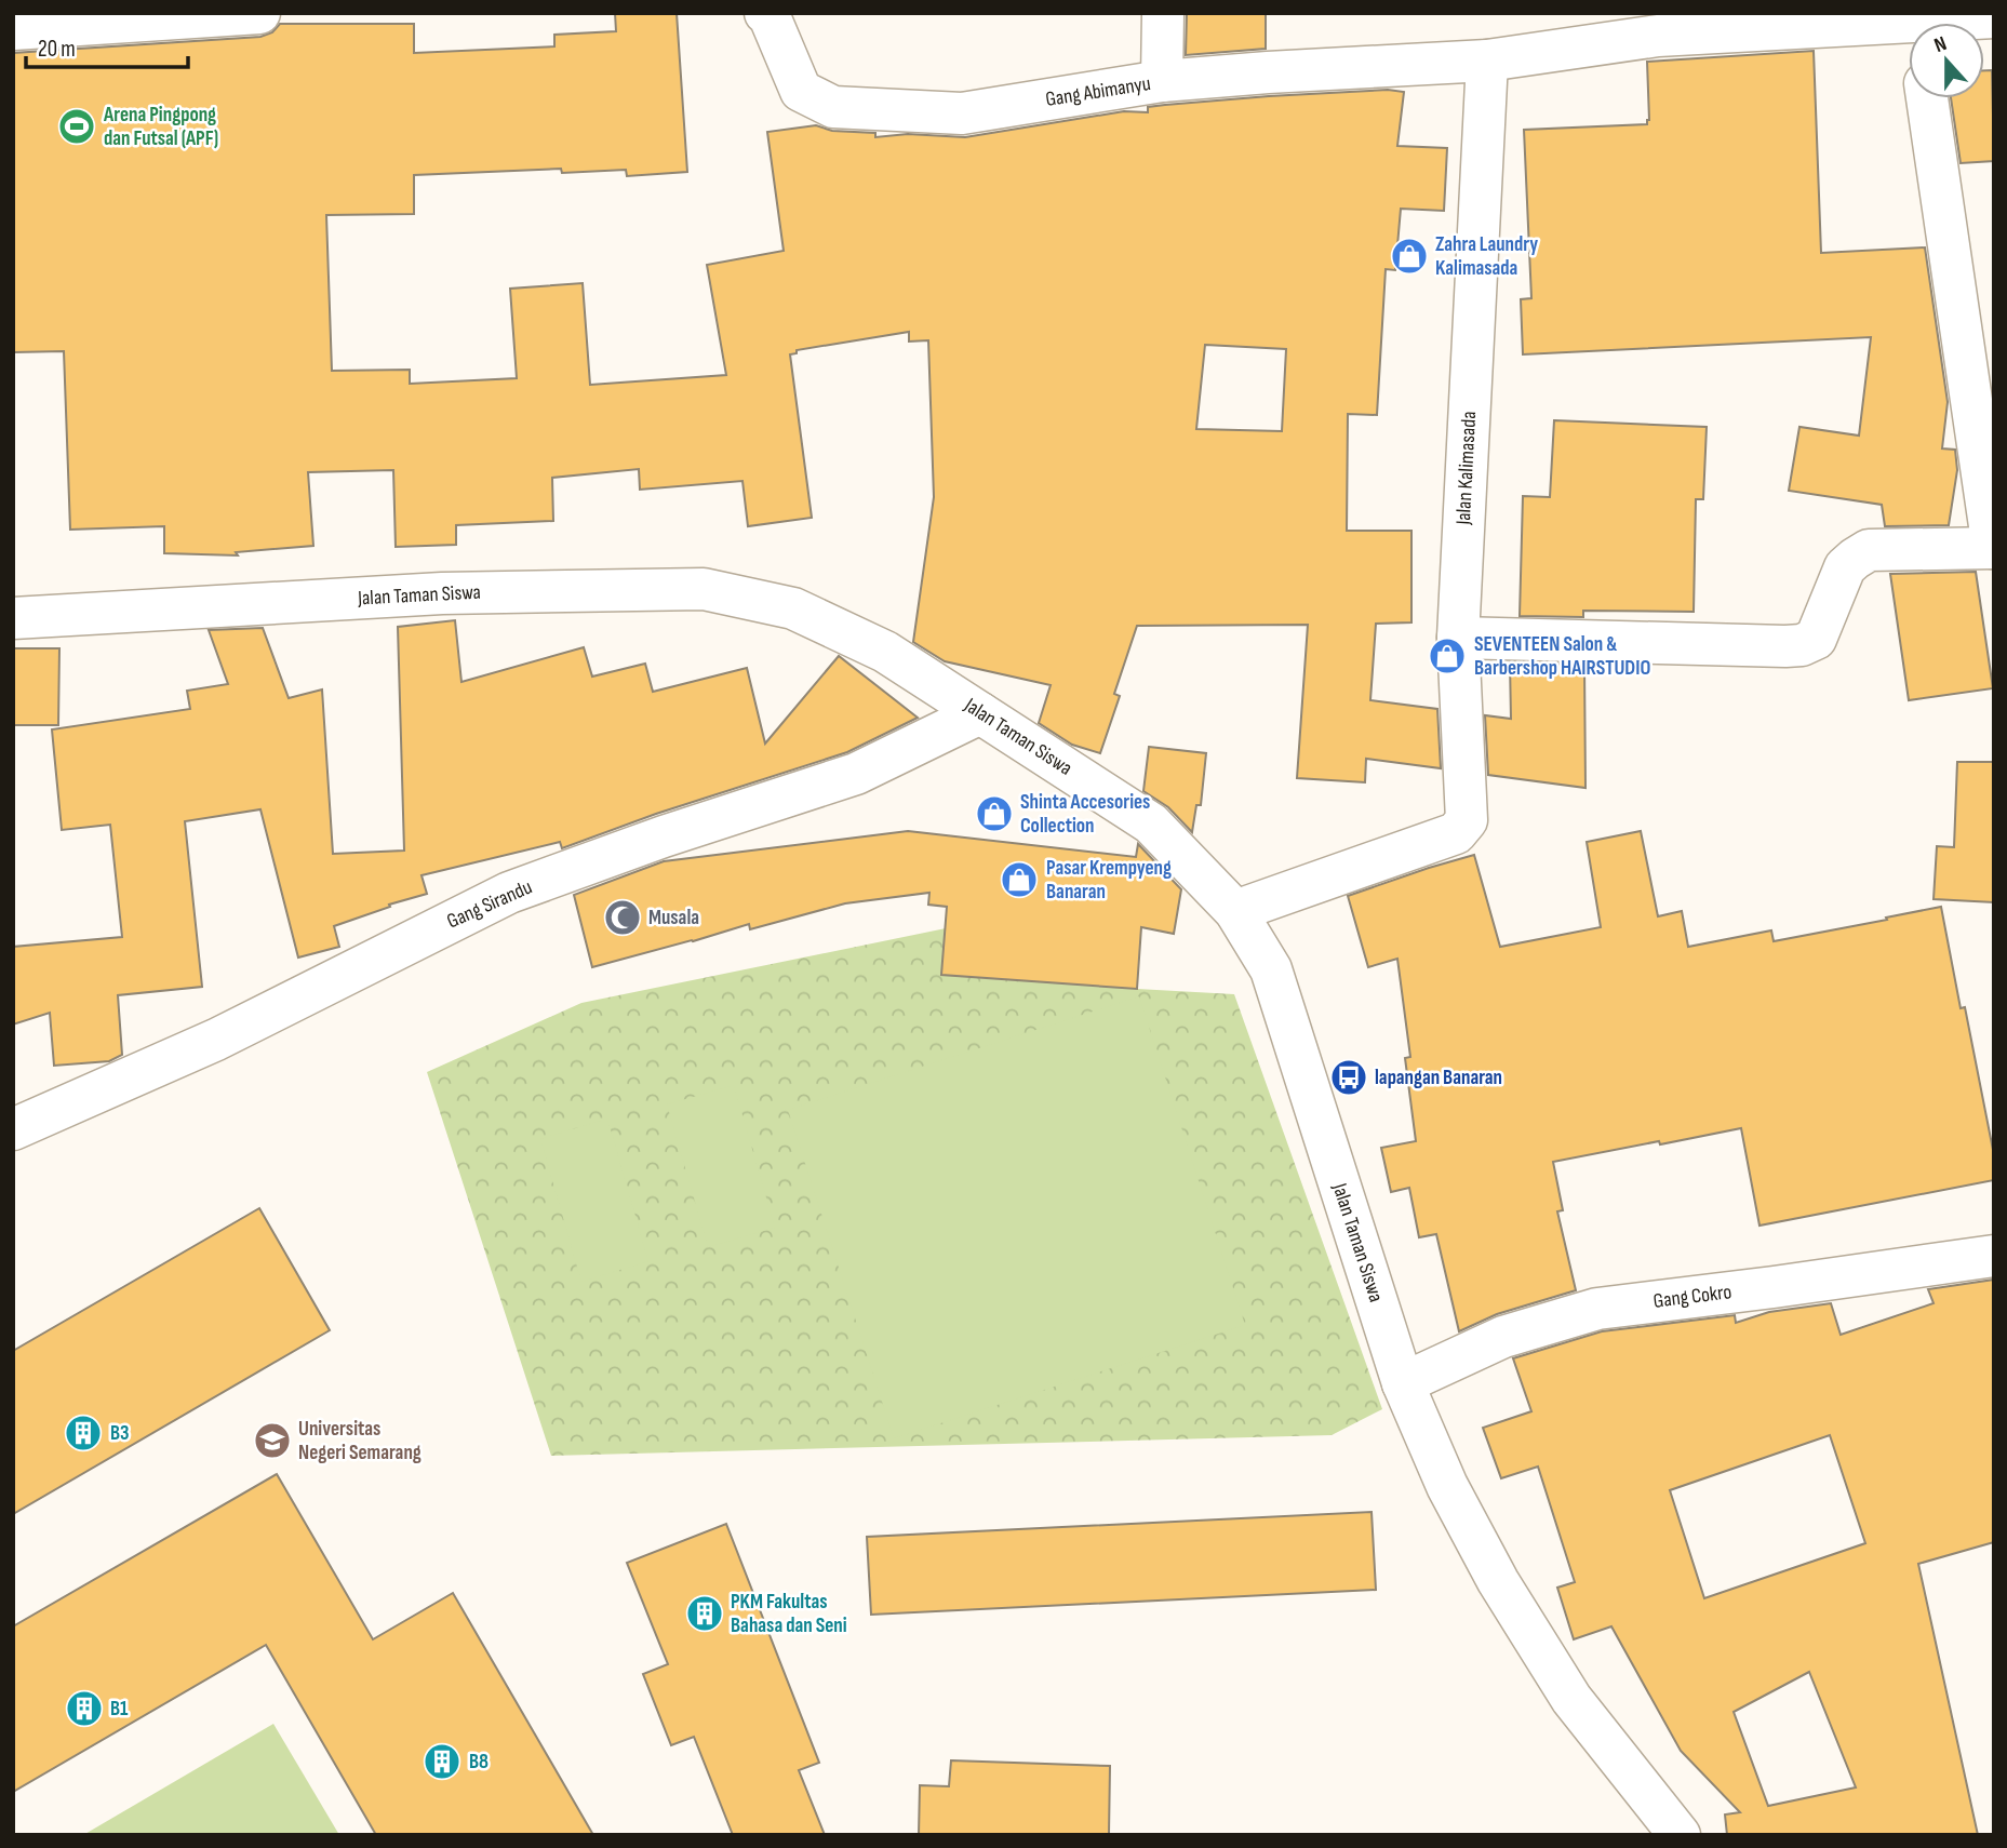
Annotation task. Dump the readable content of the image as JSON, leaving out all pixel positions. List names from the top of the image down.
{
  "streets": {
    "street": [
      "Gang Abimanyu",
      "Jalan Kalimasada",
      "Jalan Taman Siswa",
      "Gang Sirandu",
      "Gang Cokro"
    ]
  },
  "crossings": [
    ["Gang Abimanyu", "Jalan Kalimasada"],
    ["Jalan Kalimasada", "Jalan Taman Siswa"],
    ["Jalan Taman Siswa", "Gang Sirandu"],
    ["Jalan Taman Siswa", "Gang Cokro"]
  ],
  "places": {
    "sports": ["Arena Pingpong dan Futsal (APF)"],
    "shop": [
      "Zahra Laundry Kalimasada",
      "SEVENTEEN Salon & Barbershop HAIRSTUDIO",
      "Shinta Accesories Collection",
      "Pasar Krempyeng Banaran"
    ],
    "mosque": ["Musala"],
    "bus stop": ["lapangan Banaran"],
    "building": [
      "B3",
      "PKM Fakultas Bahasa dan Seni",
      "B1",
      "B8"
    ],
    "school or university": ["Universitas Negeri Semarang"]
  },
  "scale_bar": "20 m",
  "north": "top"
}
